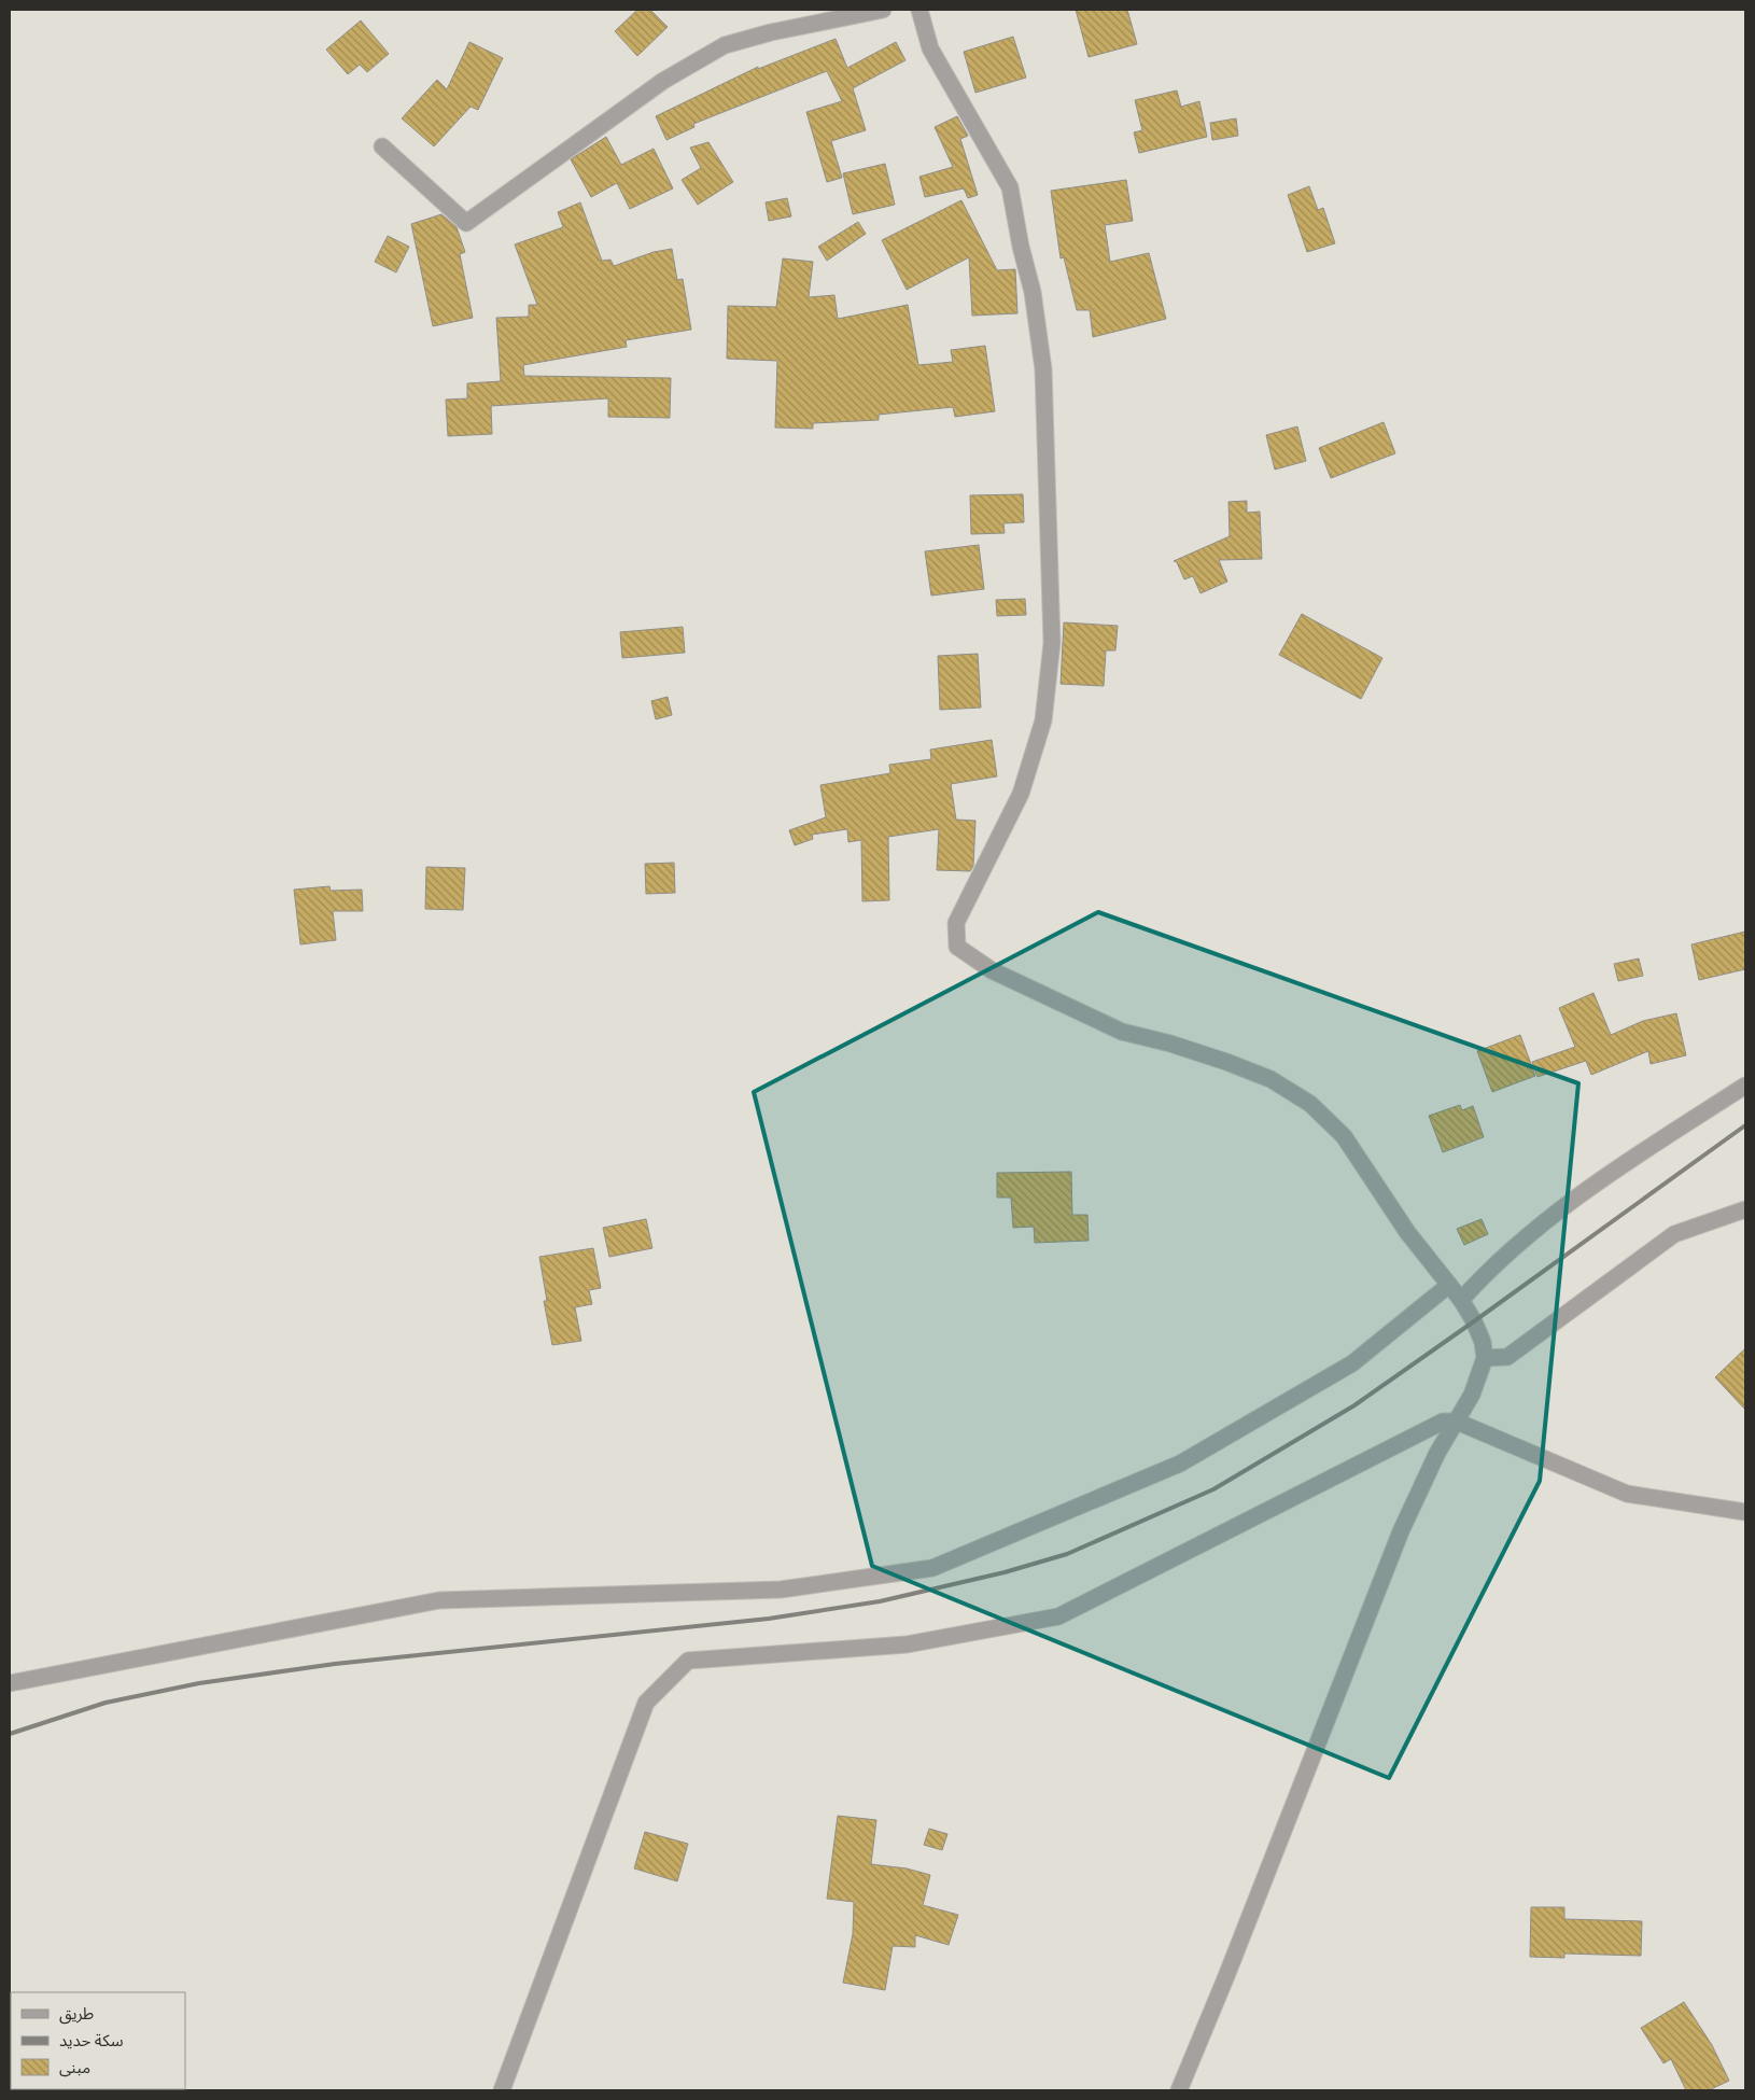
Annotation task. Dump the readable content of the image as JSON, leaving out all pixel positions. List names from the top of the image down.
{
  "legend": ["طريق", "سكة حديد", "مبنى"]
}
